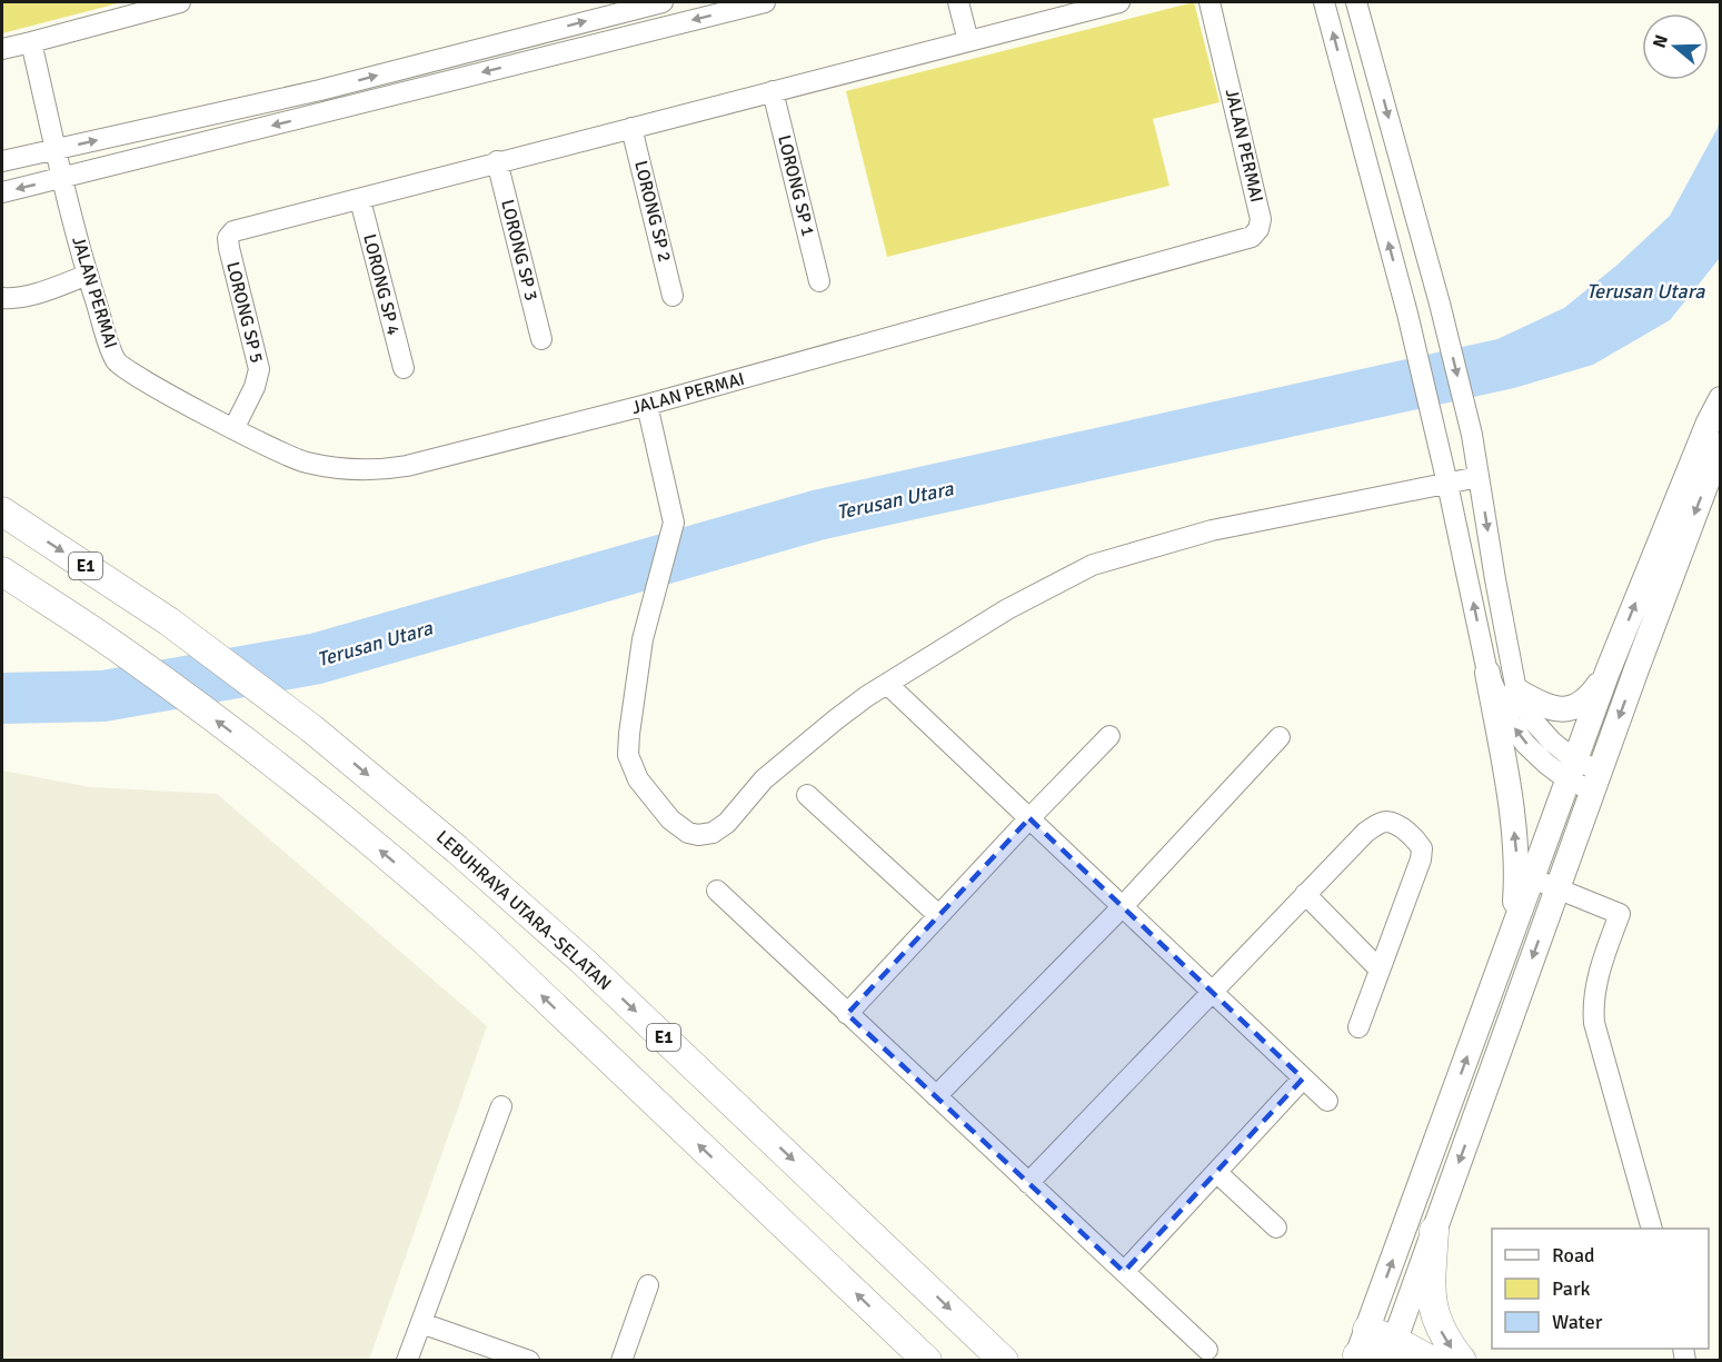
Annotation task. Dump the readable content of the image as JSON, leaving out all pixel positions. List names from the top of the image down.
{
  "streets": {
    "highway": ["E1", "LEBUHRAYA UTARA–SELATAN"],
    "street": [
      "JALAN PERMAI",
      "LORONG SP 1",
      "LORONG SP 2",
      "LORONG SP 3",
      "LORONG SP 4",
      "LORONG SP 5"
    ]
  },
  "crossings": [
    ["JALAN PERMAI", "LORONG SP 5"],
    ["LORONG SP 4", "LORONG SP 5"]
  ],
  "water": ["Terusan Utara"],
  "legend": ["Road", "Park", "Water"],
  "north": "left"
}
